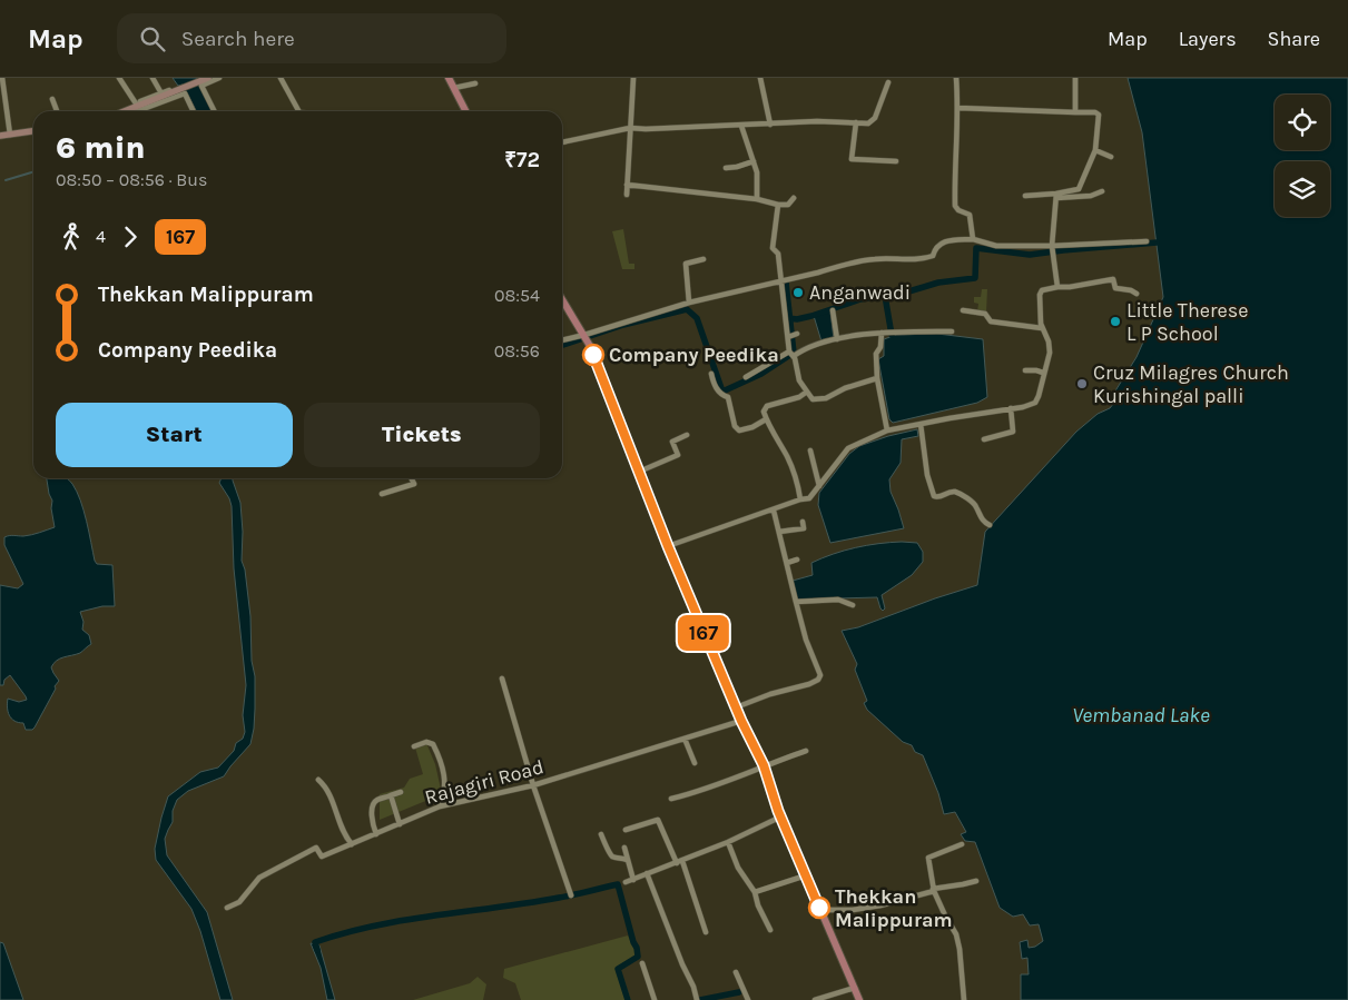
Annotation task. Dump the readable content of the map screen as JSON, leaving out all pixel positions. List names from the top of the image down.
{
  "streets": {
    "street": ["Rajagiri Road"]
  },
  "water": ["Vembanad Lake"],
  "places": [
    "Anganwadi",
    "Little Therese L P School",
    "Company Peedika",
    "Cruz Milagres Church Kurishingal palli",
    "Thekkan Malippuram"
  ],
  "lines": ["bus line 167"],
  "page": {
    "header": "Map",
    "search": "Search here",
    "nav": ["Map", "Layers", "Share"],
    "on_map": "167",
    "heading": ["6 min", "08:50 – 08:56 · Bus", "₹72"],
    "legs": ["4", "167"],
    "list": [
      {
        "name": "Thekkan Malippuram",
        "value": "08:54"
      },
      {
        "name": "Company Peedika",
        "value": "08:56"
      }
    ],
    "buttons": ["Start", "Tickets"]
  }
}
